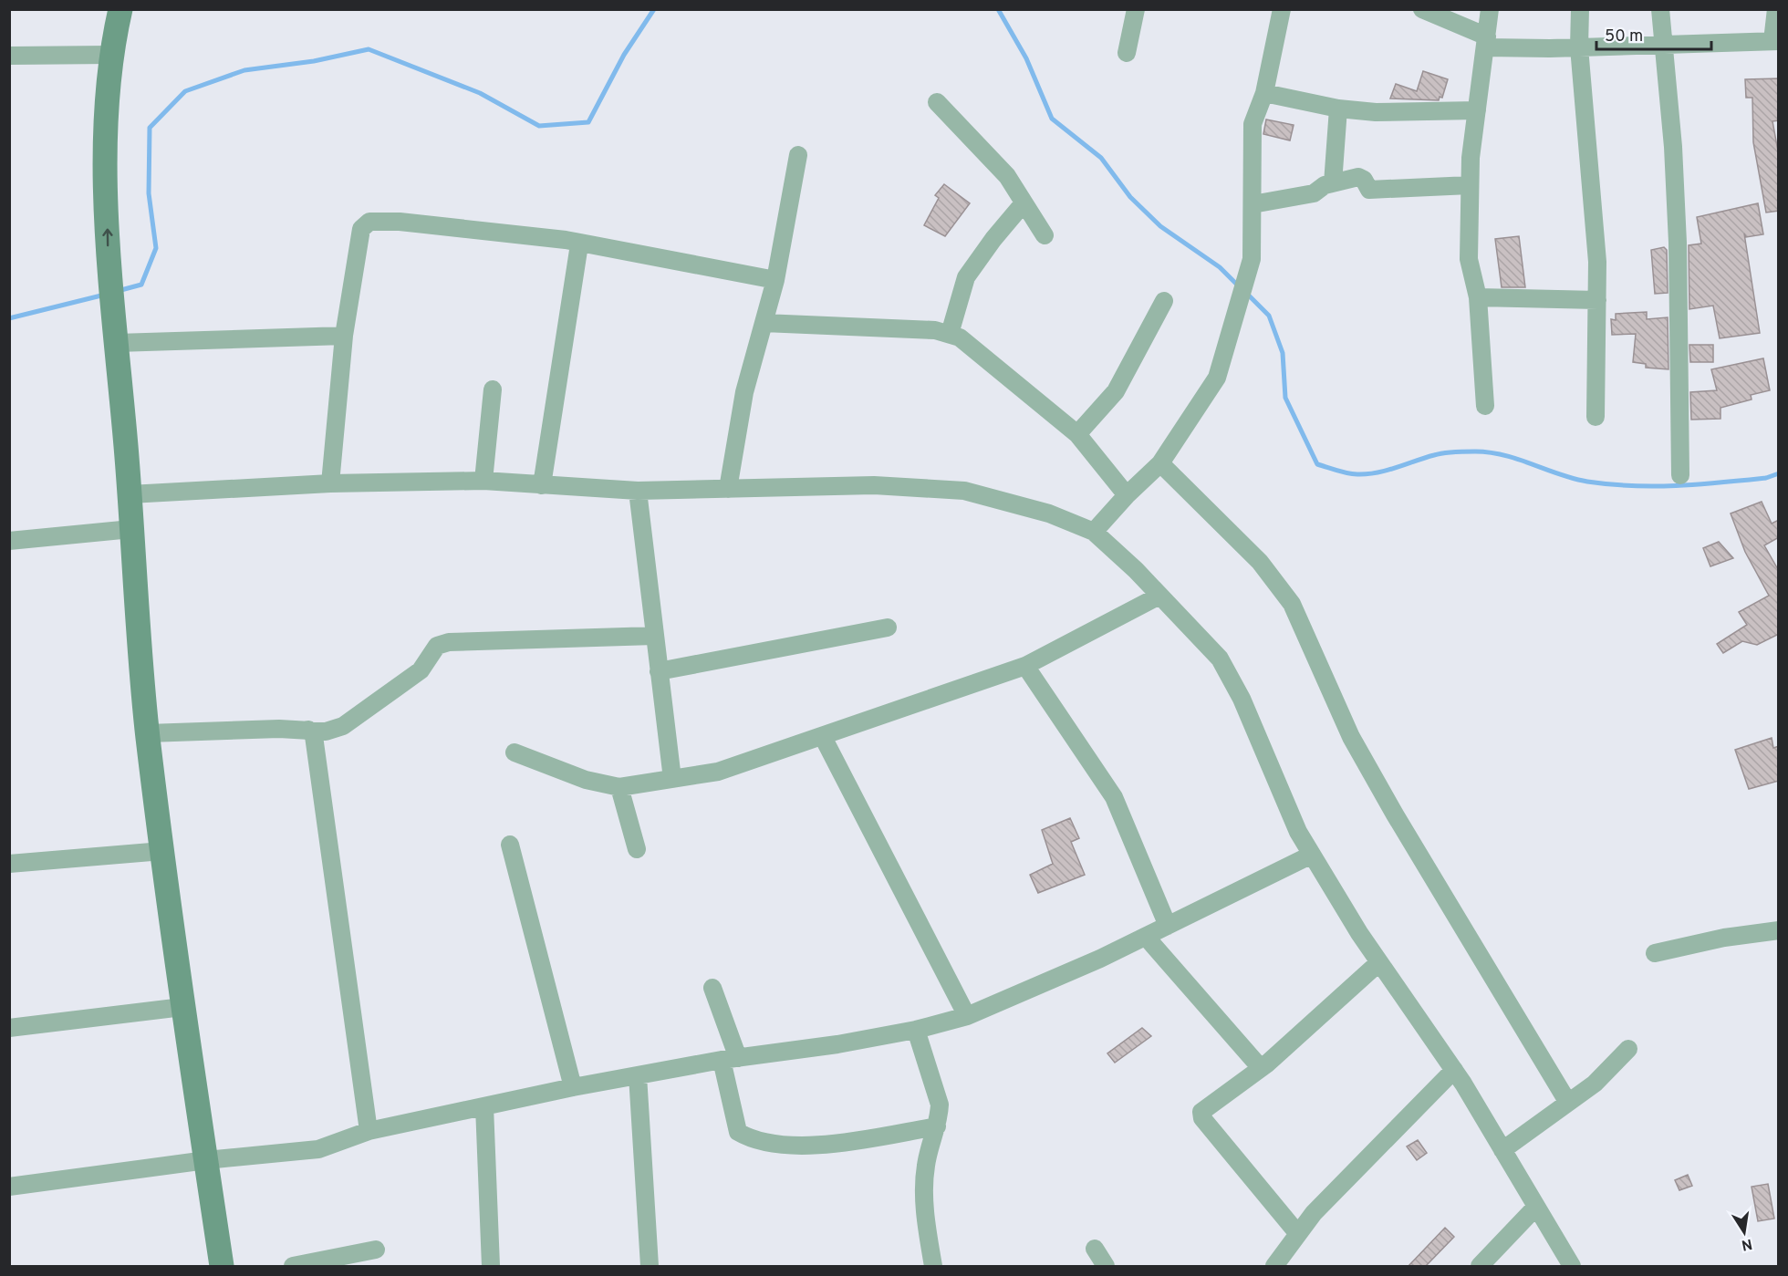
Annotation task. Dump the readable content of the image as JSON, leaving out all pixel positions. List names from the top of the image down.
{
  "scale_bar": "50 m",
  "north": "bottom"
}
